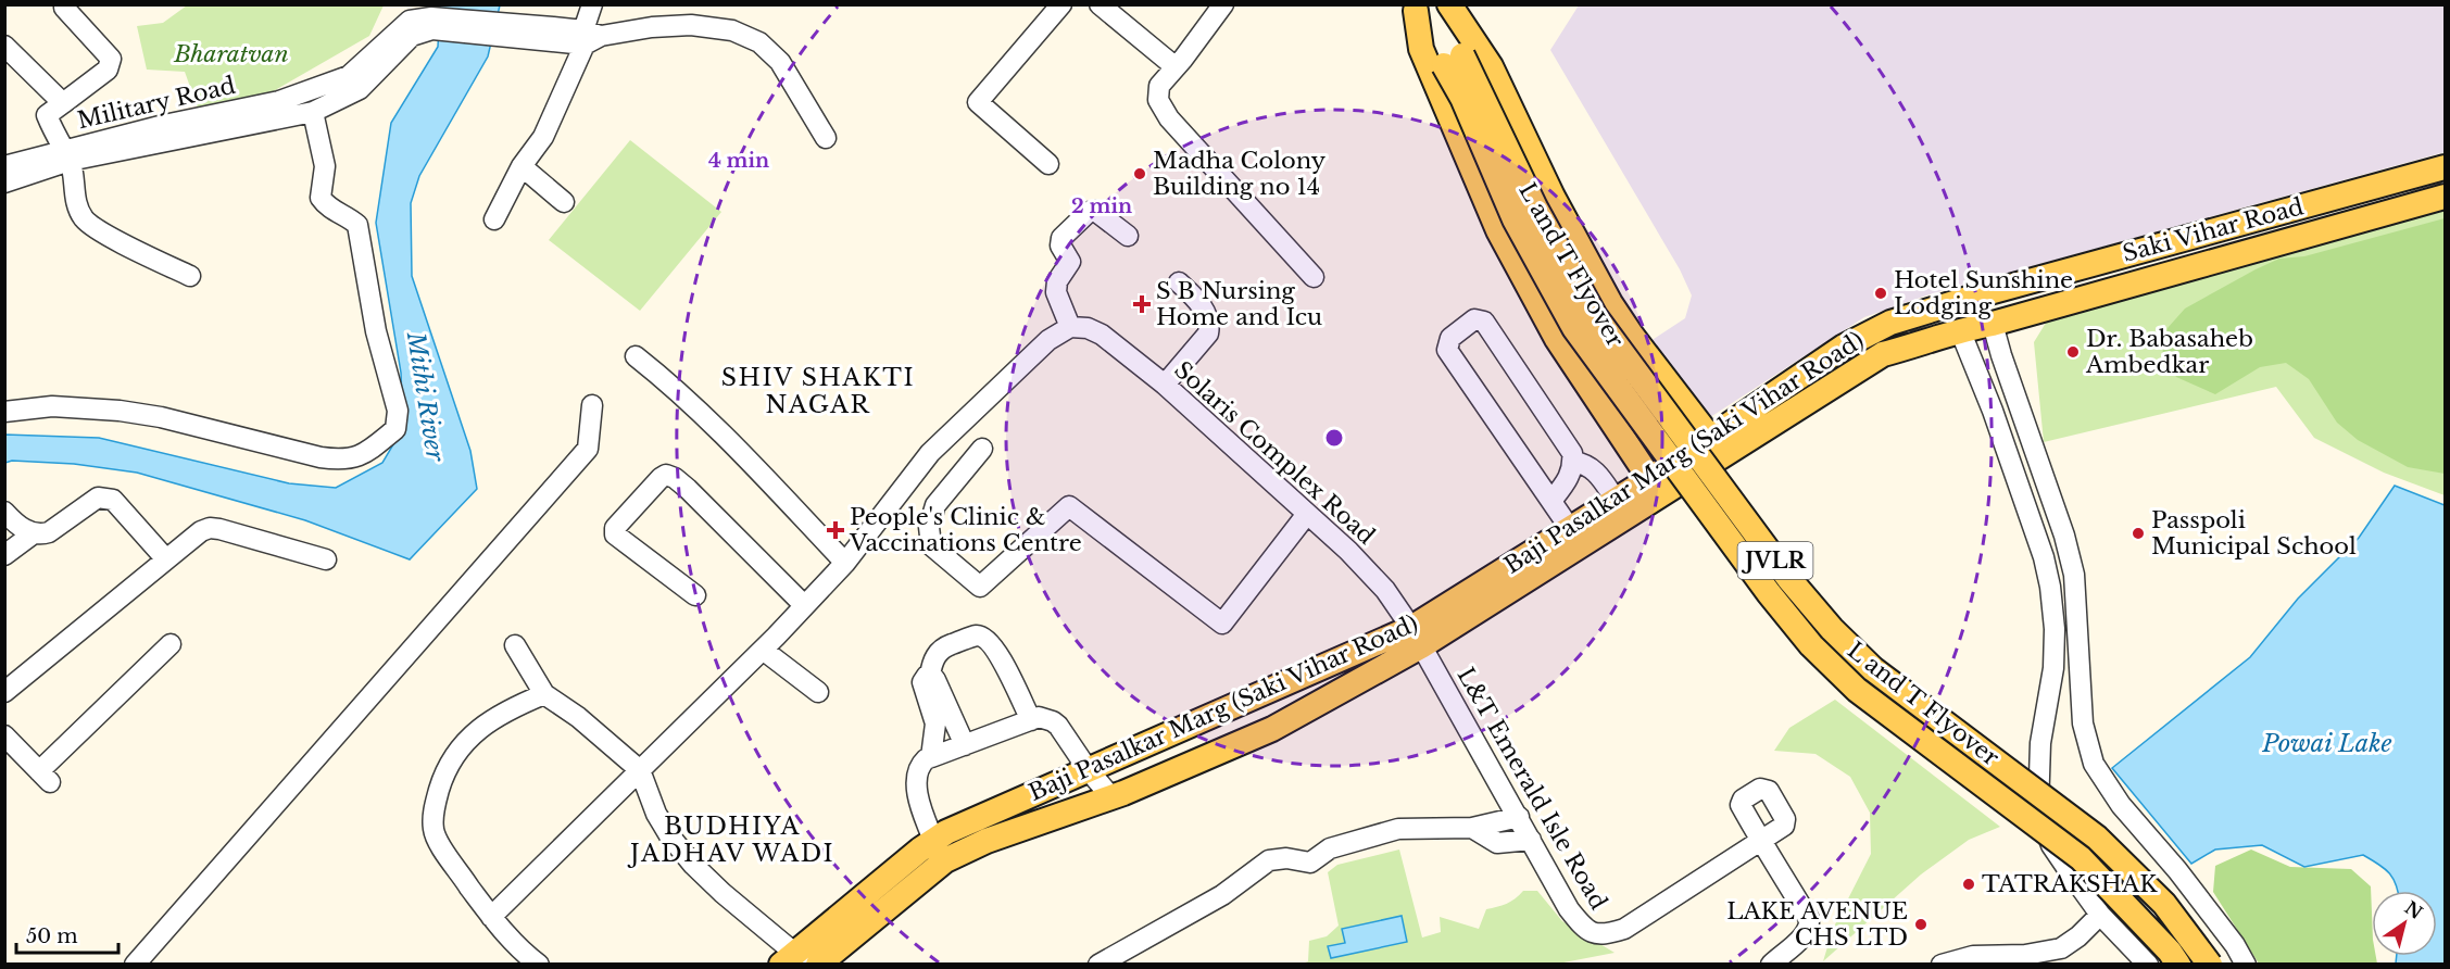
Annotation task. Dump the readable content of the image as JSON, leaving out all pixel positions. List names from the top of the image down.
{
  "streets": {
    "main road": [
      "Saki Vihar Road",
      "L and T Flyover",
      "Baji Pasalkar Marg (Saki Vihar Road)",
      "JVLR"
    ],
    "street": ["Military Road", "Solaris Complex Road", "L&T Emerald Isle Road"]
  },
  "crossings": [
    ["Saki Vihar Road", "Baji Pasalkar Marg (Saki Vihar Road)"],
    ["Solaris Complex Road", "Baji Pasalkar Marg (Saki Vihar Road)"],
    ["Solaris Complex Road", "L&T Emerald Isle Road"],
    ["Baji Pasalkar Marg (Saki Vihar Road)", "L&T Emerald Isle Road"]
  ],
  "districts": ["SHIV SHAKTI NAGAR", "BUDHIYA JADHAV WADI"],
  "water": ["Mithi River", "Powai Lake"],
  "parks": ["Bharatvan"],
  "places": {
    "other": [
      "Madha Colony Building no 14",
      "Hotel Sunshine Lodging",
      "Dr. Babasaheb Ambedkar",
      "Passpoli Municipal School",
      "TATRAKSHAK",
      "LAKE AVENUE CHS LTD"
    ],
    "health": ["S B Nursing Home and Icu", "People's Clinic & Vaccinations Centre"]
  },
  "scale_bar": "50 m",
  "north": "top right",
  "rings": ["4 min", "2 min"]
}
